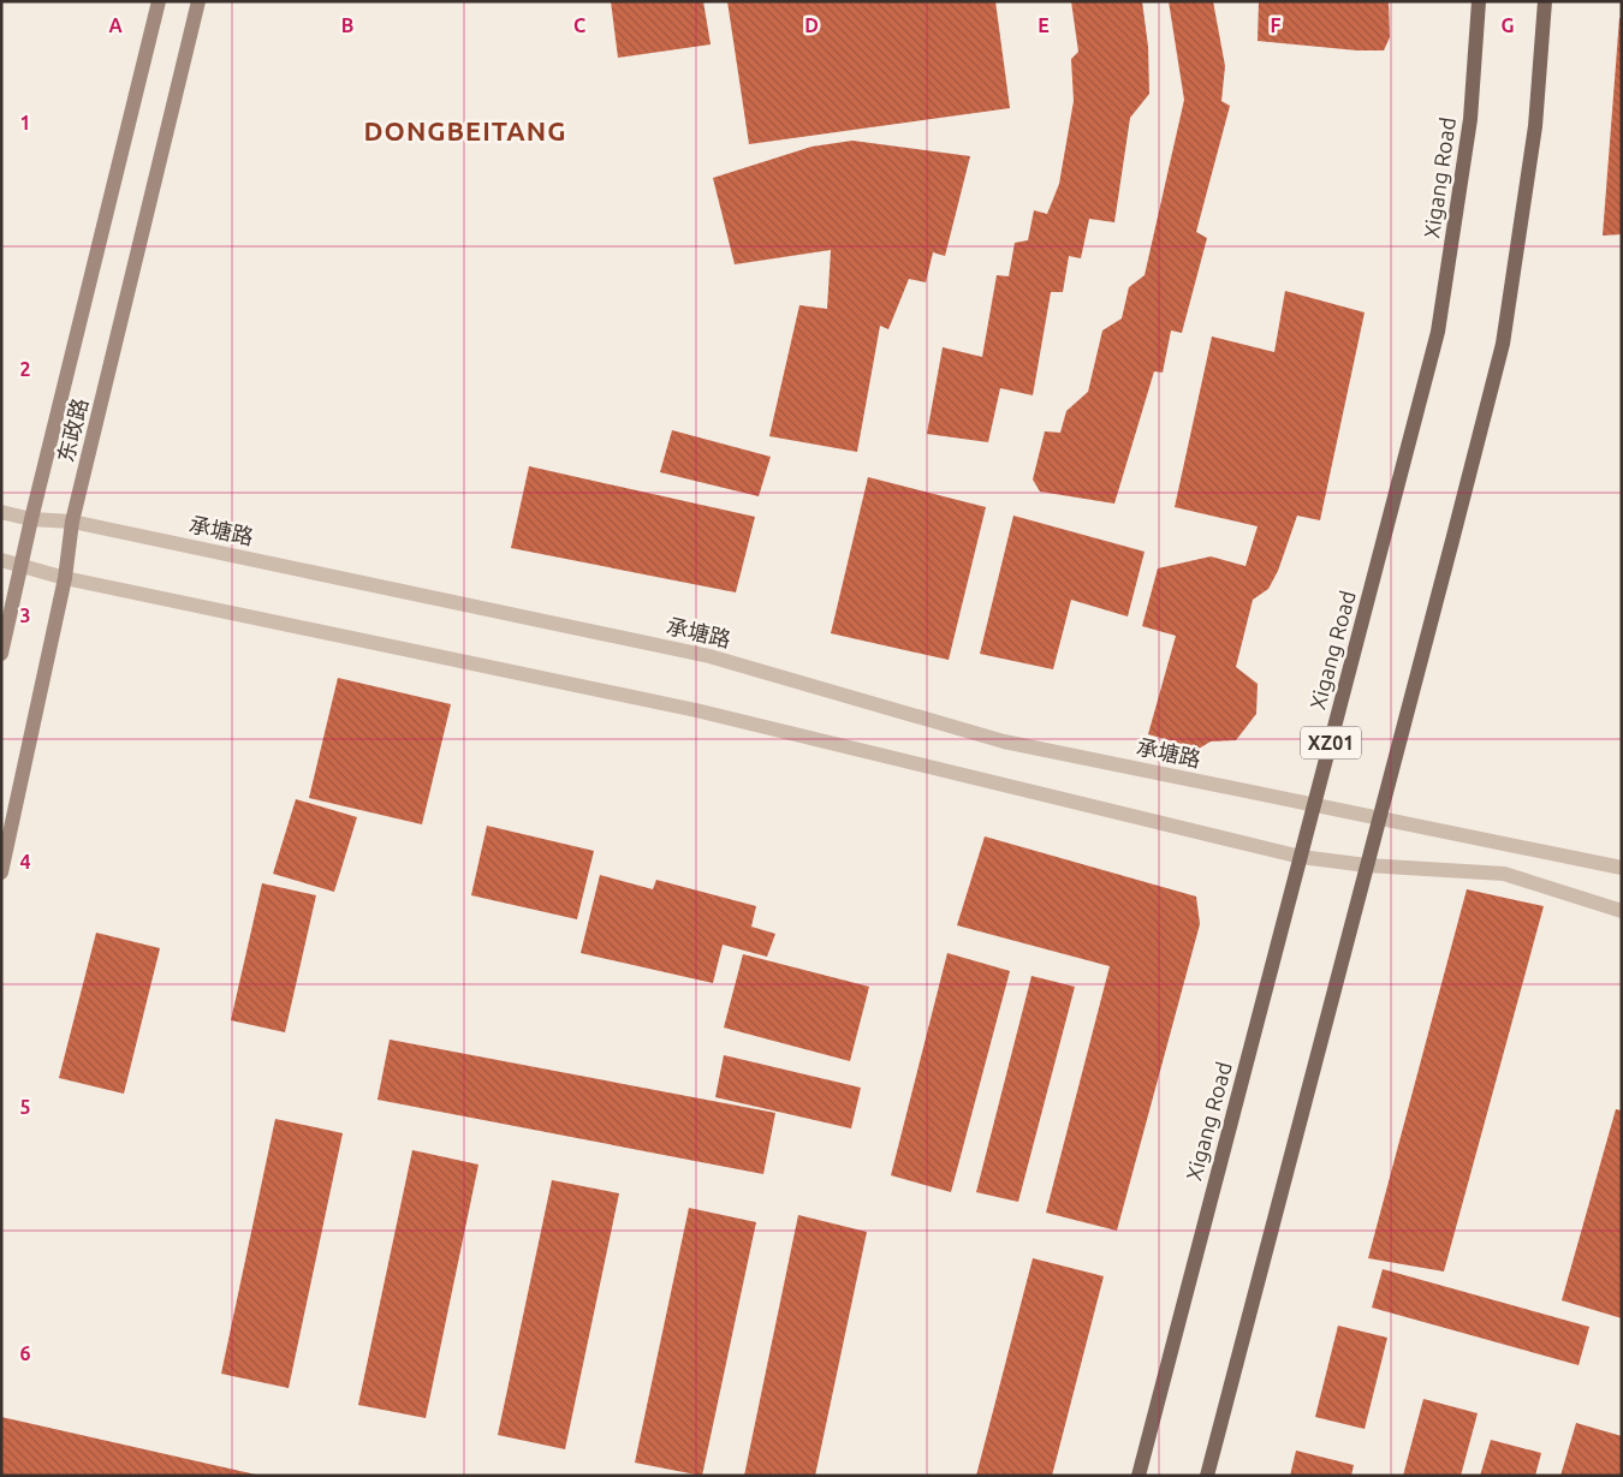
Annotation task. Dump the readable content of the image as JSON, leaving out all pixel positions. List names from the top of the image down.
{
  "streets": {
    "main road": ["Xigang Road", "东政路", "XZ01"],
    "street": ["承塘路"]
  },
  "crossings": [
    ["Xigang Road", "承塘路"],
    ["东政路", "承塘路"]
  ],
  "districts": ["DONGBEITANG"],
  "grid": {
    "columns": [
      "A",
      "B",
      "C",
      "D",
      "E",
      "F",
      "G"
    ],
    "rows": [
      "1",
      "2",
      "3",
      "4",
      "5",
      "6"
    ]
  }
}
